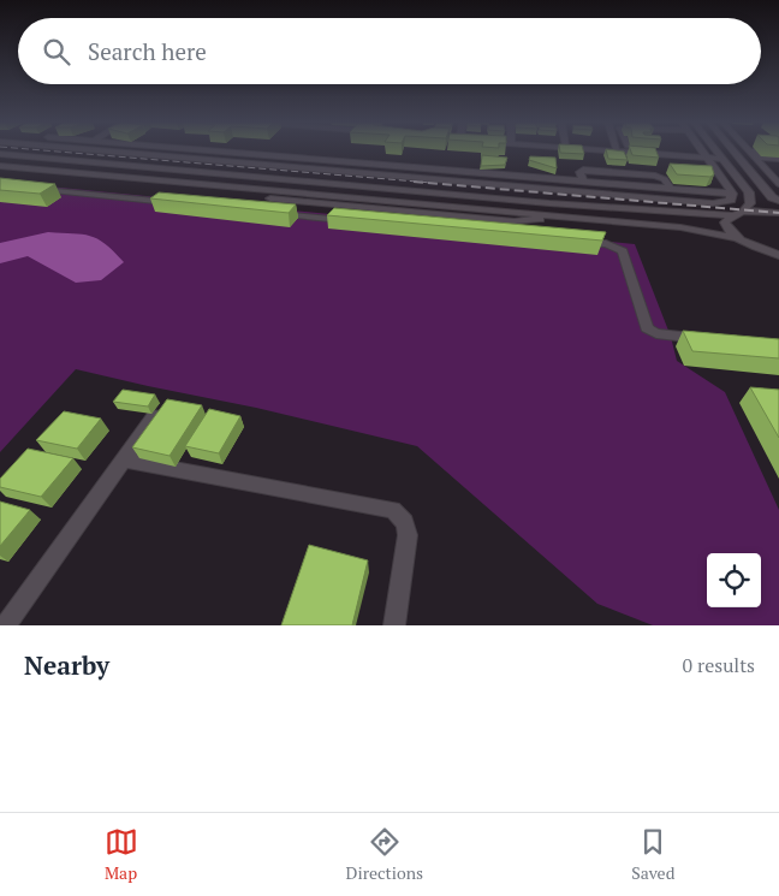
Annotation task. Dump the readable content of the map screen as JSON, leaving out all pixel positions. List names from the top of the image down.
{
  "page": {
    "search": "Search here",
    "heading": ["Nearby", "0 results"],
    "nav": ["Map", "Directions", "Saved"]
  }
}
